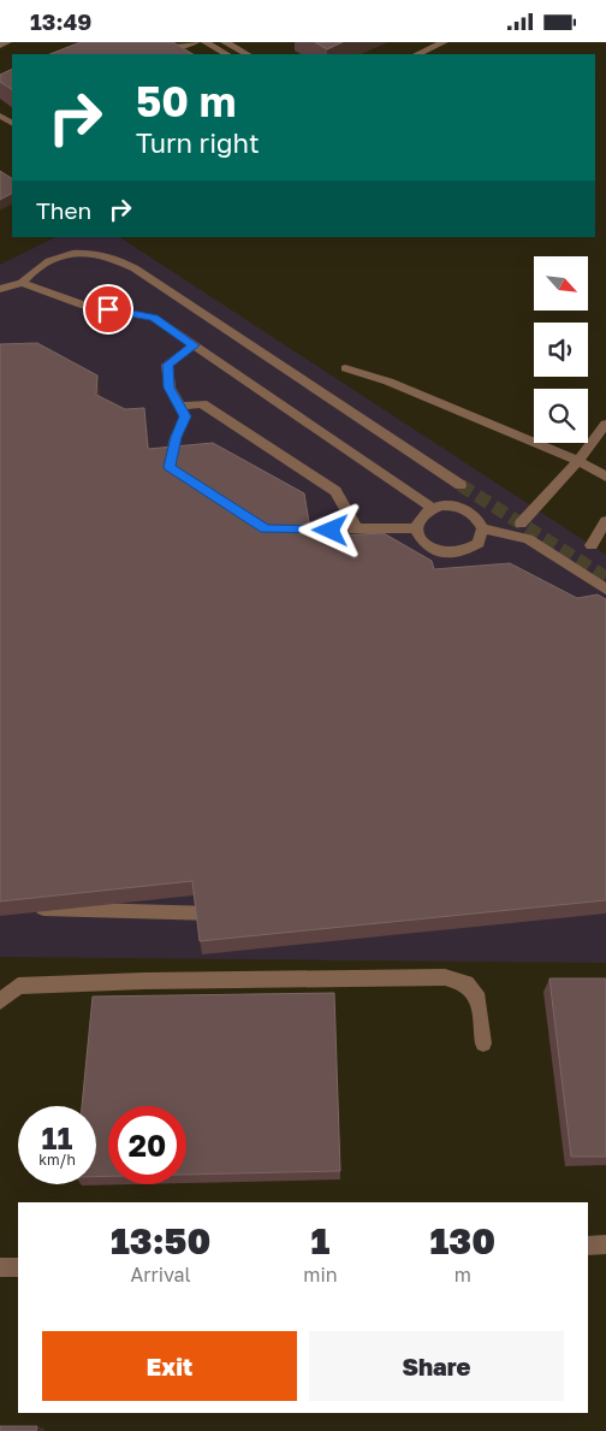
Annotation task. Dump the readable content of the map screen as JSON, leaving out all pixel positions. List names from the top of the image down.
{
  "north": "bottom right",
  "page": {
    "status": "13:49",
    "turn": ["50 m", "Turn right"],
    "then": "Then",
    "speed": "11 km/h",
    "limit": "20",
    "eta": [
      "13:50",
      "Arrival",
      "1",
      "min",
      "130",
      "m"
    ],
    "buttons": ["Exit", "Share"]
  }
}
